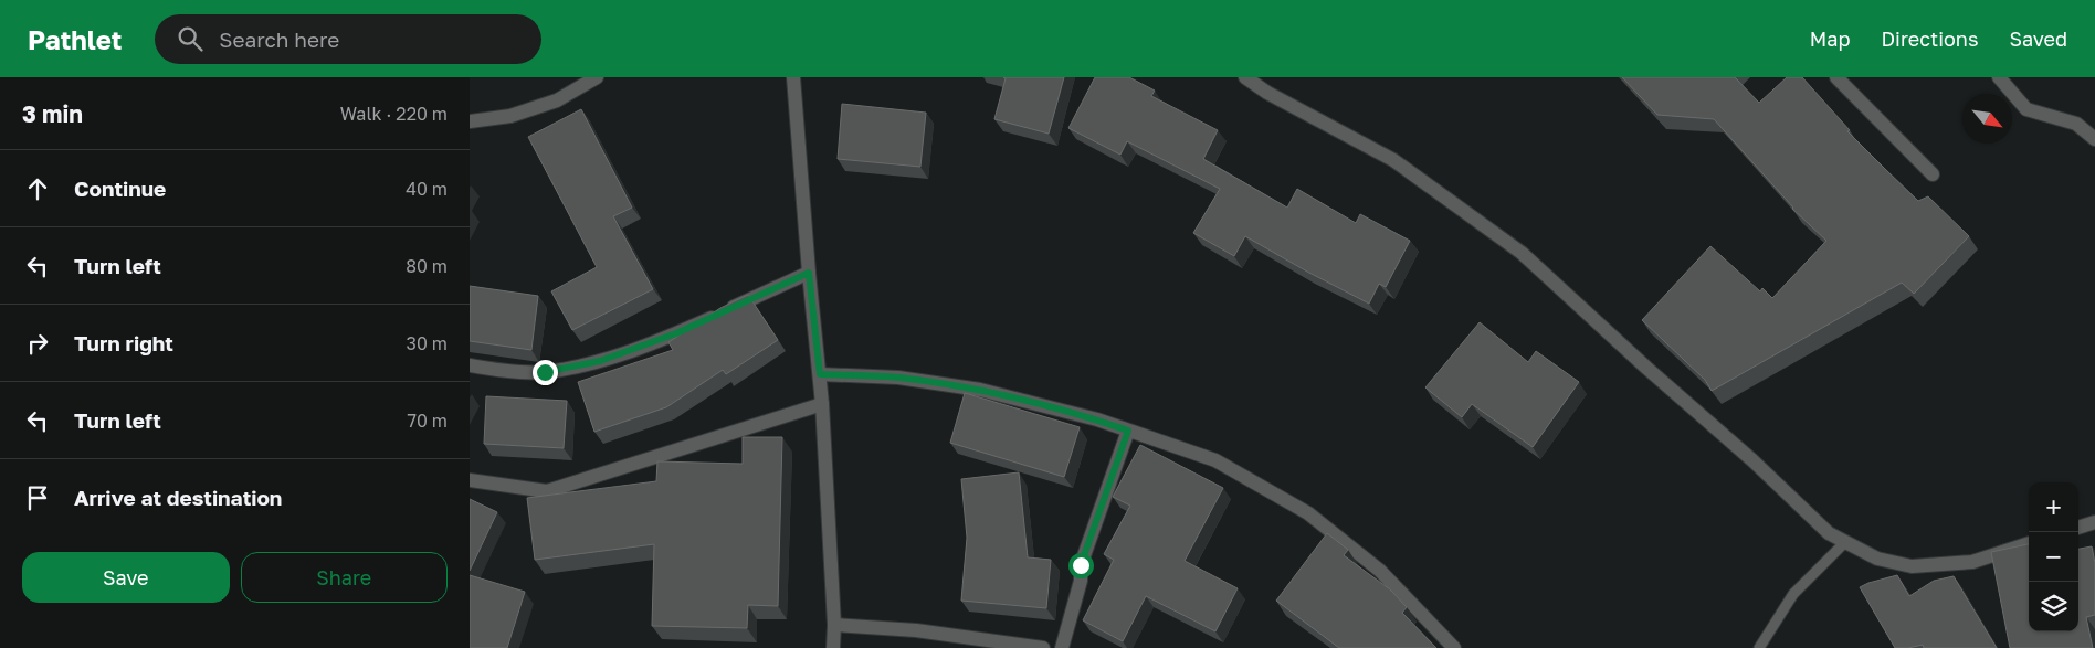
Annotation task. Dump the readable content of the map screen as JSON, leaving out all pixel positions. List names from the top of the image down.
{
  "north": "bottom right",
  "page": {
    "header": "Pathlet",
    "search": "Search here",
    "nav": ["Map", "Directions", "Saved"],
    "heading": ["3 min", "Walk · 220 m"],
    "list": [
      ["Continue", "40 m"],
      ["Turn left", "80 m"],
      ["Turn right", "30 m"],
      ["Turn left", "70 m"],
      "Arrive at destination"
    ],
    "map_buttons": ["+", "−"],
    "buttons": ["Save", "Share"]
  }
}
